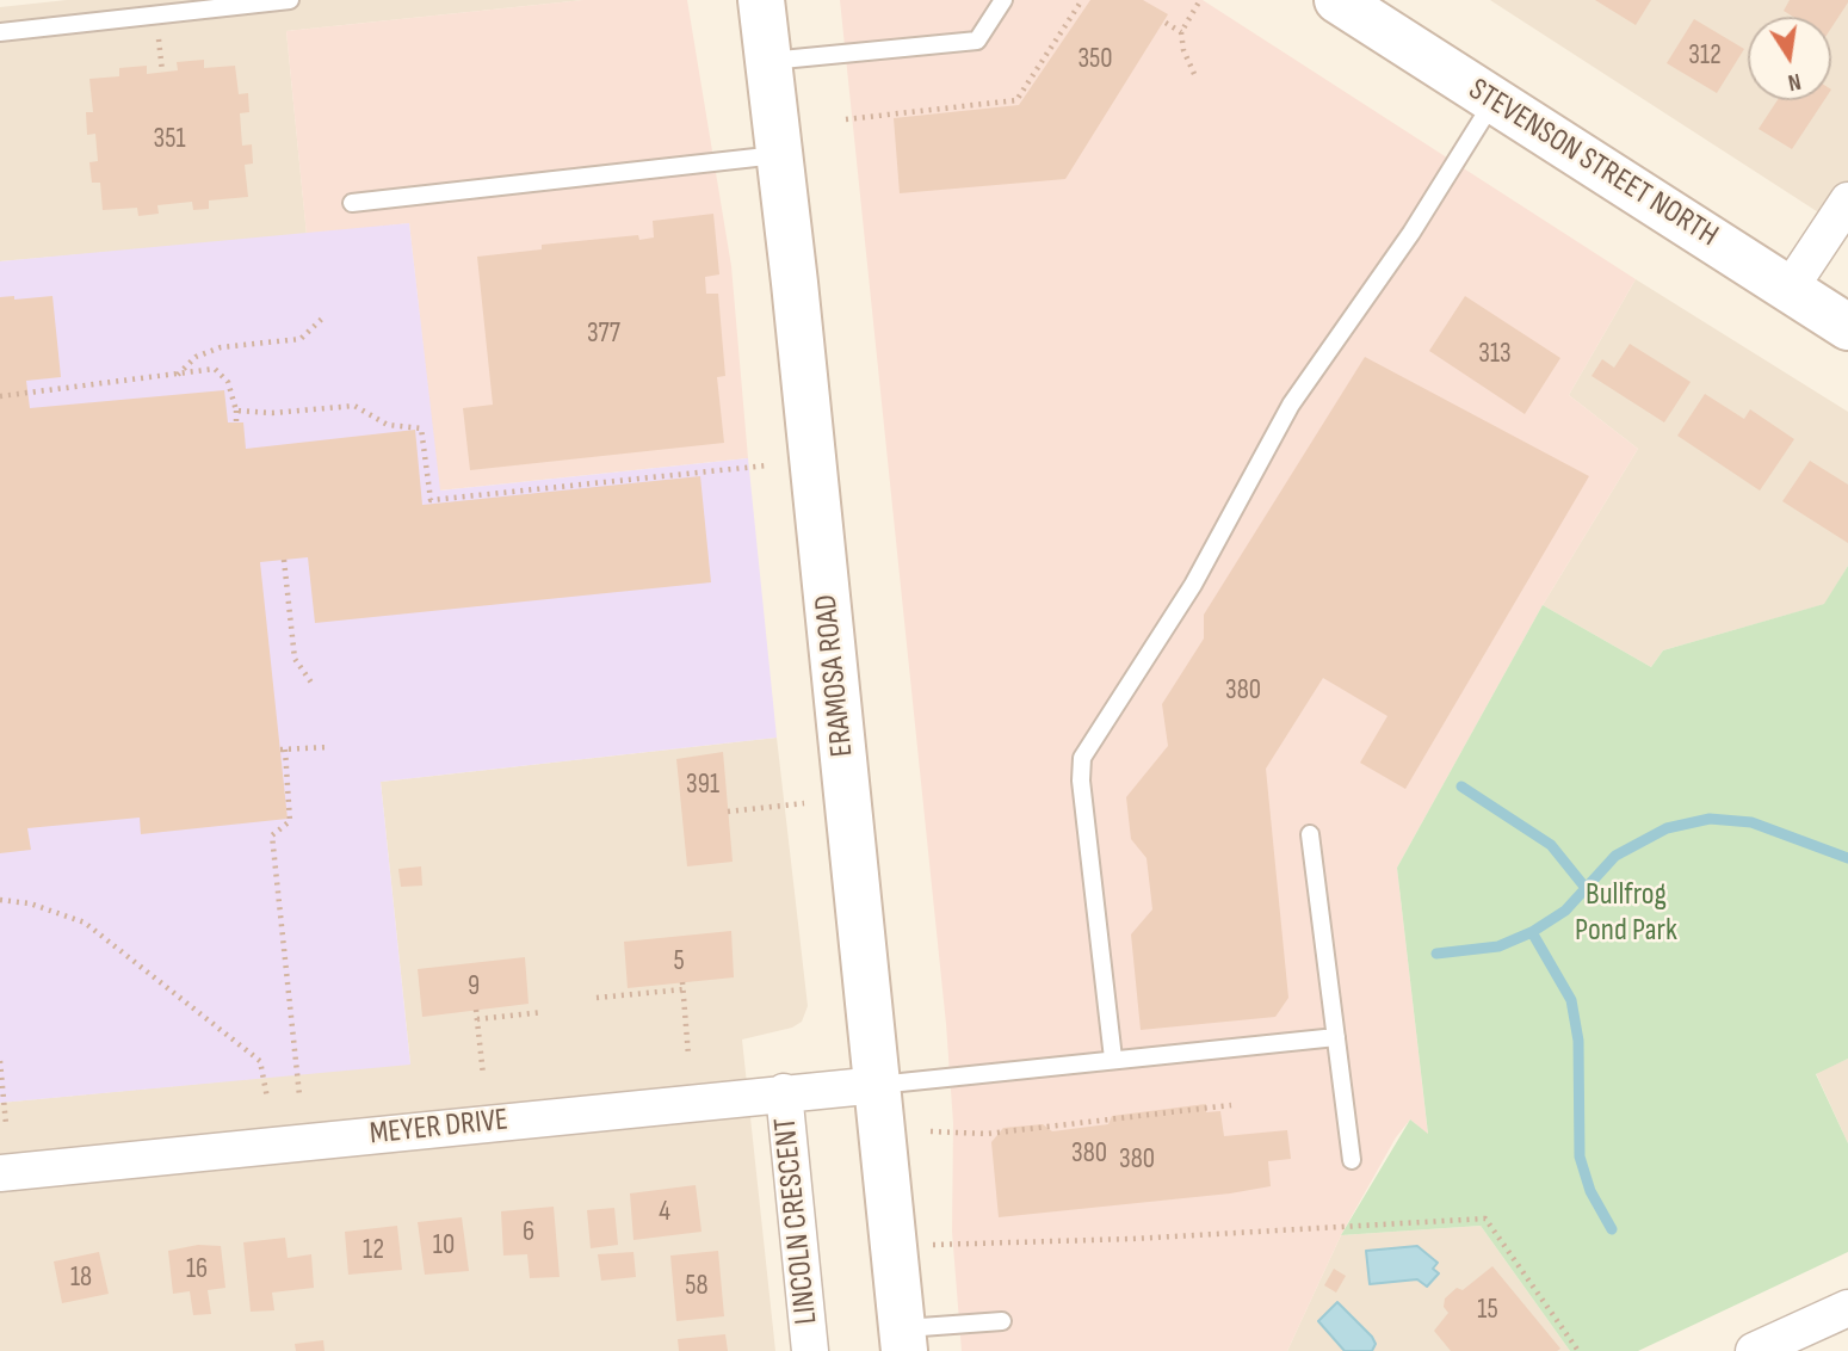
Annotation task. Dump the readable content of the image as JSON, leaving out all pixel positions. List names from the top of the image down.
{
  "streets": {
    "main road": ["STEVENSON STREET NORTH", "ERAMOSA ROAD"],
    "street": ["MEYER DRIVE", "LINCOLN CRESCENT"]
  },
  "crossings": [
    ["ERAMOSA ROAD", "MEYER DRIVE"],
    ["MEYER DRIVE", "LINCOLN CRESCENT"]
  ],
  "parks": ["Bullfrog Pond Park"],
  "house_numbers": [
    "312",
    "350",
    "351",
    "377",
    "313",
    "380",
    "391",
    "5",
    "9",
    "380",
    "380",
    "4",
    "6",
    "10",
    "12",
    "16",
    "18",
    "58",
    "15"
  ],
  "north": "bottom"
}
